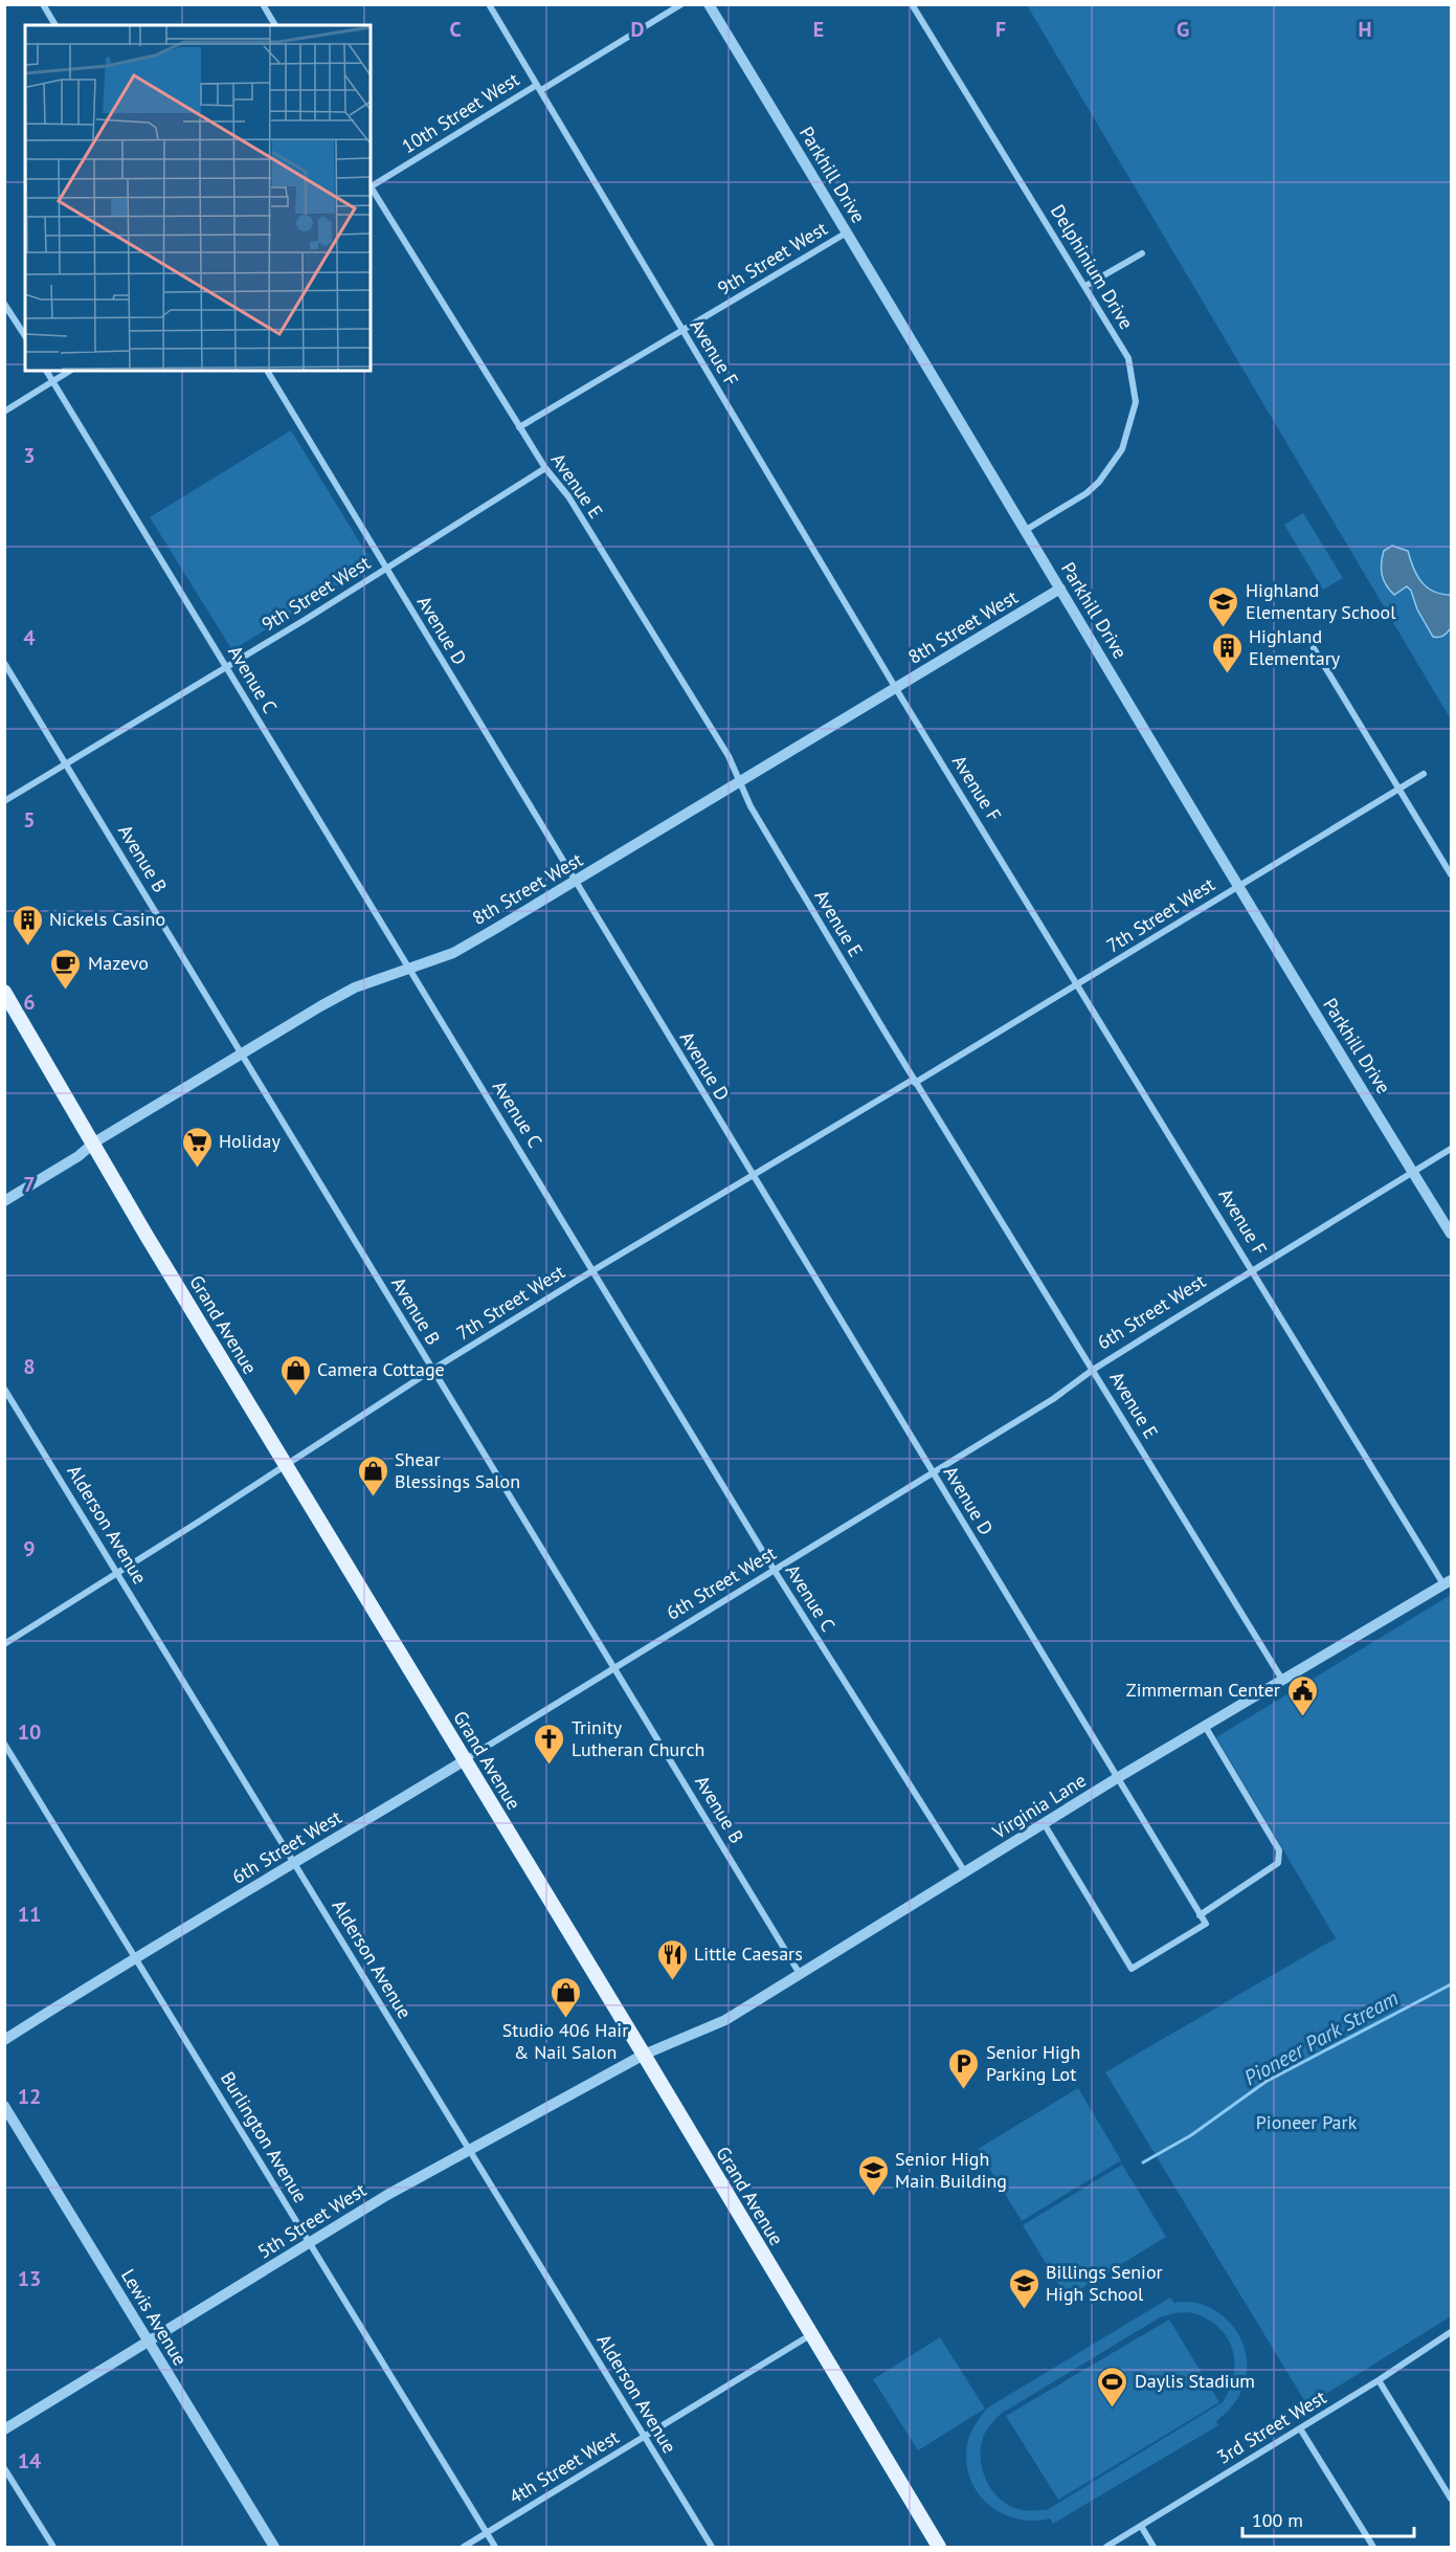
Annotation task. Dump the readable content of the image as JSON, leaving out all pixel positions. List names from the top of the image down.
{
  "streets": {
    "main road": ["Grand Avenue"],
    "street": [
      "10th Street West",
      "Parkhill Drive",
      "9th Street West",
      "Delphinium Drive",
      "Avenue F",
      "Avenue E",
      "8th Street West",
      "Avenue D",
      "Avenue C",
      "Avenue B",
      "7th Street West",
      "6th Street West",
      "Alderson Avenue",
      "Virginia Lane",
      "Burlington Avenue",
      "5th Street West",
      "Lewis Avenue",
      "3rd Street West",
      "4th Street West"
    ]
  },
  "crossings": [
    ["10th Street West", "Avenue F"],
    ["Parkhill Drive", "9th Street West"],
    ["Parkhill Drive", "Delphinium Drive"],
    ["Parkhill Drive", "8th Street West"],
    ["Parkhill Drive", "7th Street West"],
    ["Parkhill Drive", "6th Street West"],
    ["9th Street West", "Avenue F"],
    ["9th Street West", "Avenue E"],
    ["9th Street West", "Avenue D"],
    ["9th Street West", "Avenue C"],
    ["9th Street West", "Avenue B"],
    ["Avenue F", "8th Street West"],
    ["Avenue F", "7th Street West"],
    ["Avenue F", "6th Street West"],
    ["Avenue F", "Virginia Lane"],
    ["Avenue E", "8th Street West"],
    ["Avenue E", "7th Street West"],
    ["Avenue E", "6th Street West"],
    ["Avenue E", "Virginia Lane"],
    ["8th Street West", "Avenue D"],
    ["8th Street West", "Avenue C"],
    ["8th Street West", "Avenue B"],
    ["8th Street West", "Grand Avenue"],
    ["Avenue D", "7th Street West"],
    ["Avenue D", "6th Street West"],
    ["Avenue D", "Virginia Lane"],
    ["Avenue C", "7th Street West"],
    ["Avenue C", "6th Street West"],
    ["Avenue C", "Virginia Lane"],
    ["Avenue B", "7th Street West"],
    ["Avenue B", "6th Street West"],
    ["Avenue B", "Virginia Lane"],
    ["7th Street West", "Grand Avenue"],
    ["7th Street West", "Alderson Avenue"],
    ["6th Street West", "Grand Avenue"],
    ["6th Street West", "Alderson Avenue"],
    ["6th Street West", "Burlington Avenue"],
    ["Grand Avenue", "Virginia Lane"],
    ["Grand Avenue", "5th Street West"],
    ["Grand Avenue", "4th Street West"],
    ["Alderson Avenue", "5th Street West"],
    ["Alderson Avenue", "4th Street West"],
    ["Virginia Lane", "5th Street West"],
    ["Burlington Avenue", "5th Street West"],
    ["Burlington Avenue", "4th Street West"],
    ["5th Street West", "Lewis Avenue"]
  ],
  "water": ["Pioneer Park Stream"],
  "parks": ["Pioneer Park"],
  "places": {
    "school or university": ["Highland Elementary School", "Senior High Main Building", "Billings Senior High School"],
    "building": ["Highland Elementary", "Nickels Casino"],
    "cafe": ["Mazevo"],
    "supermarket": ["Holiday"],
    "shop": ["Camera Cottage", "Shear Blessings Salon", "Studio 406 Hair & Nail Salon"],
    "public building": ["Zimmerman Center"],
    "church": ["Trinity Lutheran Church"],
    "restaurant": ["Little Caesars"],
    "parking": ["Senior High Parking Lot"],
    "sports": ["Daylis Stadium"]
  },
  "scale_bar": "100 m",
  "grid": {
    "columns": [
      "C",
      "D",
      "E",
      "F",
      "G",
      "H"
    ],
    "rows": [
      "3",
      "4",
      "5",
      "6",
      "7",
      "8",
      "9",
      "10",
      "11",
      "12",
      "13",
      "14"
    ]
  }
}
